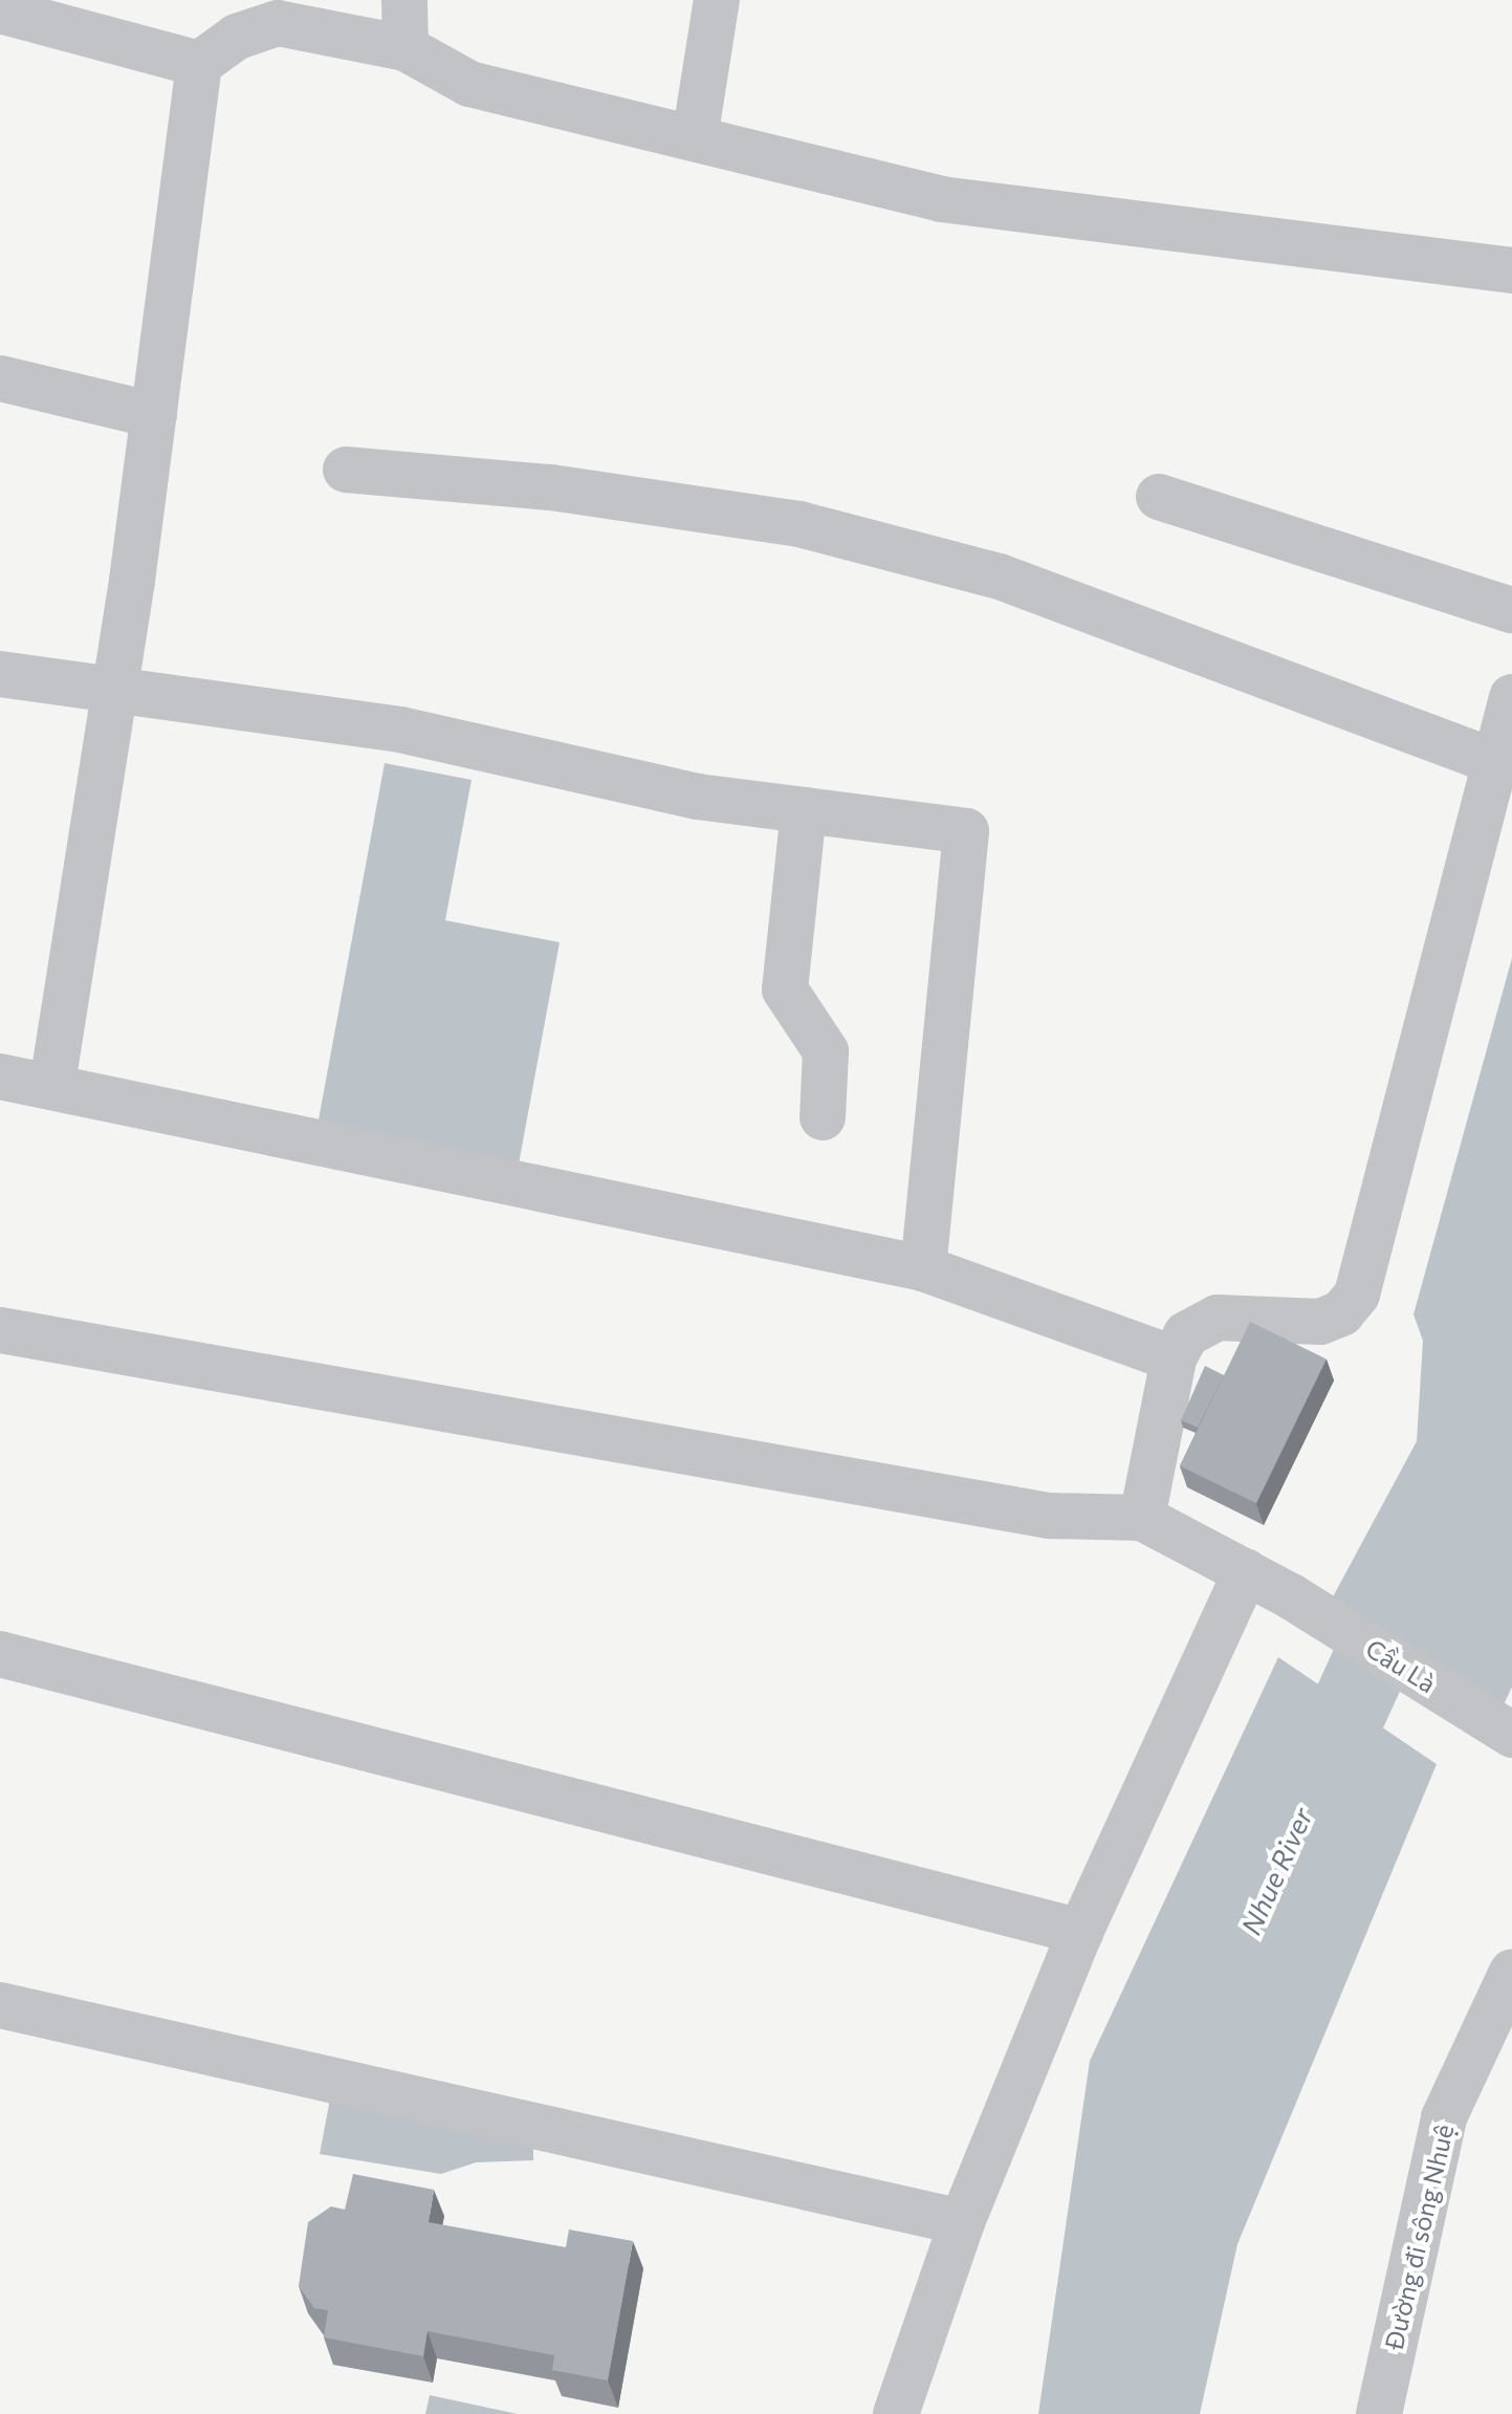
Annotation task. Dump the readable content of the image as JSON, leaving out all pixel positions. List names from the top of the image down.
{
  "streets": {
    "street": ["Cầu Là", "Đường đi sông Nhuệ"]
  },
  "water": ["Nhue River"]
}
